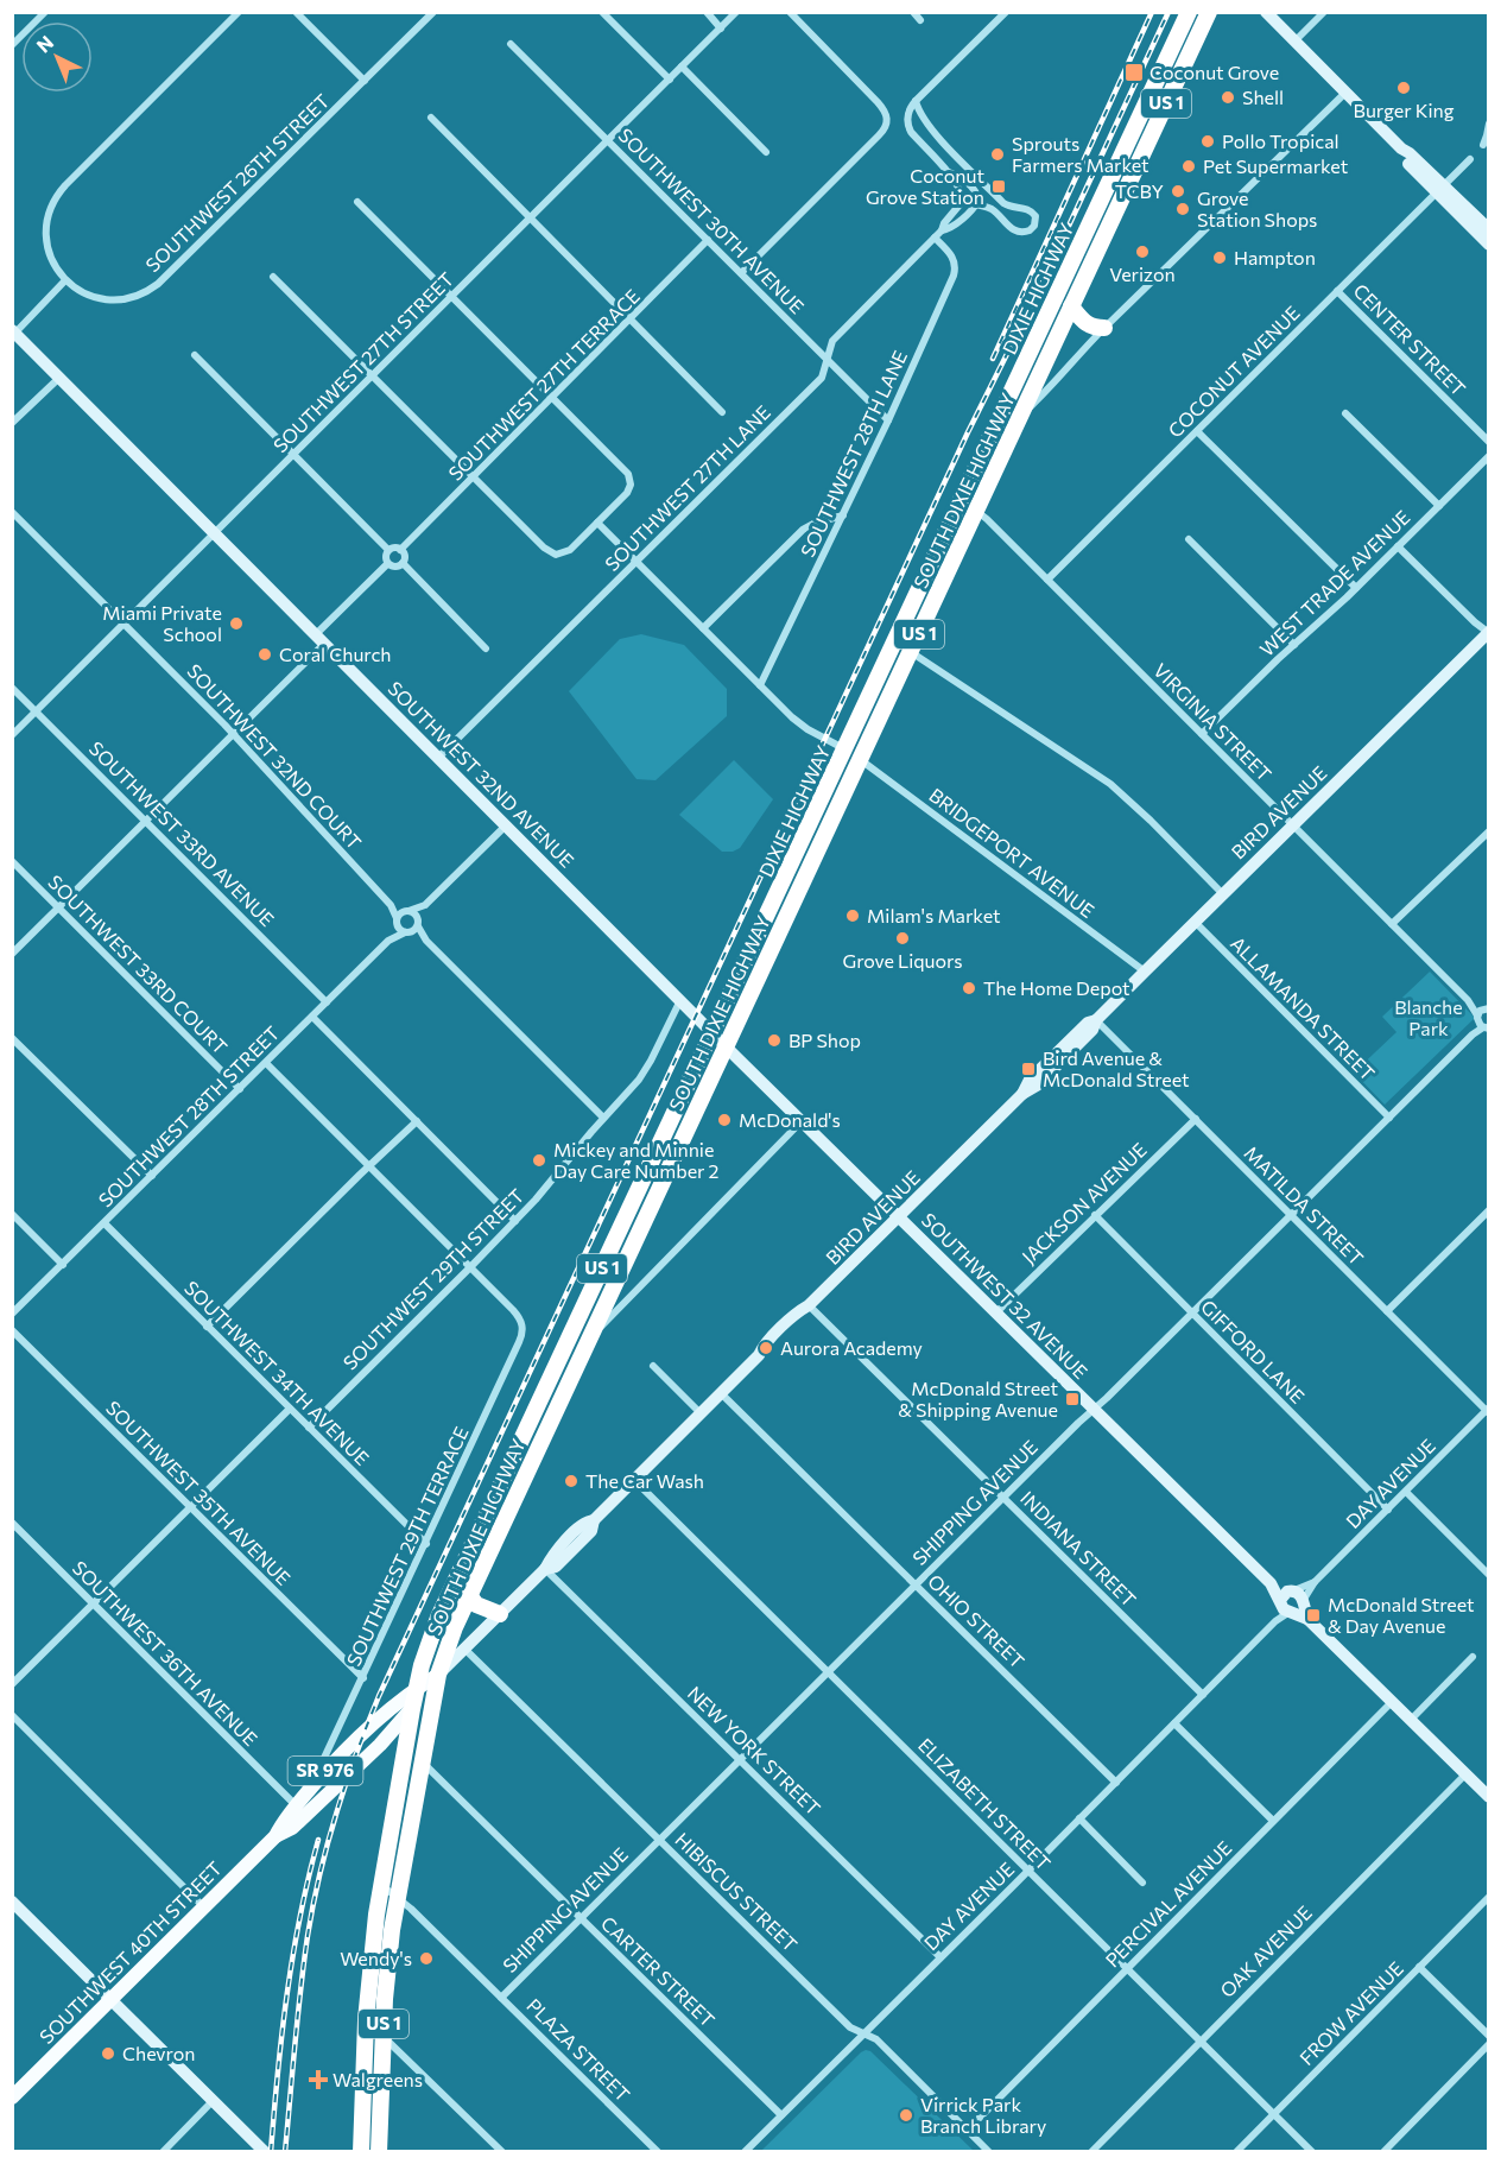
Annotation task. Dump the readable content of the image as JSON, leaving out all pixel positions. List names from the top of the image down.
{
  "streets": {
    "highway": ["US 1", "DIXIE HIGHWAY", "SOUTH DIXIE HIGHWAY"],
    "main road": ["SR 976", "SOUTHWEST 40TH STREET"],
    "street": [
      "SOUTHWEST 26TH STREET",
      "SOUTHWEST 30TH AVENUE",
      "CENTER STREET",
      "SOUTHWEST 27TH STREET",
      "COCONUT AVENUE",
      "SOUTHWEST 27TH TERRACE",
      "SOUTHWEST 28TH LANE",
      "SOUTHWEST 27TH LANE",
      "WEST TRADE AVENUE",
      "VIRGINIA STREET",
      "SOUTHWEST 32ND COURT",
      "SOUTHWEST 32ND AVENUE",
      "BIRD AVENUE",
      "SOUTHWEST 33RD AVENUE",
      "BRIDGEPORT AVENUE",
      "SOUTHWEST 33RD COURT",
      "ALLAMANDA STREET",
      "SOUTHWEST 28TH STREET",
      "JACKSON AVENUE",
      "MATILDA STREET",
      "SOUTHWEST 29TH STREET",
      "SOUTHWEST 32 AVENUE",
      "GIFFORD LANE",
      "SOUTHWEST 34TH AVENUE",
      "DAY AVENUE",
      "SOUTHWEST 35TH AVENUE",
      "SHIPPING AVENUE",
      "SOUTHWEST 29TH TERRACE",
      "INDIANA STREET",
      "OHIO STREET",
      "SOUTHWEST 36TH AVENUE",
      "NEW YORK STREET",
      "ELIZABETH STREET",
      "HIBISCUS STREET",
      "PERCIVAL AVENUE",
      "OAK AVENUE",
      "CARTER STREET",
      "FROW AVENUE",
      "PLAZA STREET"
    ]
  },
  "crossings": [
    ["US 1", "DIXIE HIGHWAY"],
    ["US 1", "SOUTHWEST 40TH STREET"],
    ["US 1", "PLAZA STREET"],
    ["SOUTHWEST 30TH AVENUE", "SOUTHWEST 27TH STREET"],
    ["SOUTHWEST 30TH AVENUE", "SOUTHWEST 27TH TERRACE"],
    ["SOUTHWEST 30TH AVENUE", "SOUTHWEST 28TH LANE"],
    ["SOUTHWEST 30TH AVENUE", "SOUTHWEST 27TH LANE"],
    ["DIXIE HIGHWAY", "VIRGINIA STREET"],
    ["DIXIE HIGHWAY", "SOUTHWEST 32ND AVENUE"],
    ["DIXIE HIGHWAY", "SOUTHWEST 32 AVENUE"],
    ["DIXIE HIGHWAY", "SOUTHWEST 40TH STREET"],
    ["CENTER STREET", "COCONUT AVENUE"],
    ["SOUTHWEST 27TH STREET", "SOUTHWEST 32ND COURT"],
    ["SOUTHWEST 27TH STREET", "SOUTHWEST 32ND AVENUE"],
    ["SOUTHWEST 27TH STREET", "SOUTHWEST 33RD AVENUE"],
    ["COCONUT AVENUE", "VIRGINIA STREET"],
    ["SOUTHWEST 28TH LANE", "SOUTHWEST 27TH LANE"],
    ["SOUTHWEST 27TH LANE", "SOUTHWEST 32ND AVENUE"],
    ["SOUTH DIXIE HIGHWAY", "VIRGINIA STREET"],
    ["SOUTH DIXIE HIGHWAY", "BIRD AVENUE"],
    ["SOUTH DIXIE HIGHWAY", "BRIDGEPORT AVENUE"],
    ["SOUTH DIXIE HIGHWAY", "SOUTHWEST 32 AVENUE"],
    ["SOUTH DIXIE HIGHWAY", "SOUTHWEST 40TH STREET"],
    ["SOUTH DIXIE HIGHWAY", "CARTER STREET"],
    ["SOUTH DIXIE HIGHWAY", "PLAZA STREET"],
    ["WEST TRADE AVENUE", "VIRGINIA STREET"],
    ["VIRGINIA STREET", "BIRD AVENUE"],
    ["VIRGINIA STREET", "SHIPPING AVENUE"],
    ["SOUTHWEST 32ND COURT", "SOUTHWEST 28TH STREET"],
    ["SOUTHWEST 32ND AVENUE", "SOUTHWEST 28TH STREET"],
    ["SOUTHWEST 32ND AVENUE", "SOUTHWEST 32 AVENUE"],
    ["BIRD AVENUE", "BRIDGEPORT AVENUE"],
    ["BIRD AVENUE", "ALLAMANDA STREET"],
    ["BIRD AVENUE", "MATILDA STREET"],
    ["BIRD AVENUE", "SOUTHWEST 32 AVENUE"],
    ["BIRD AVENUE", "INDIANA STREET"],
    ["BIRD AVENUE", "OHIO STREET"],
    ["BIRD AVENUE", "NEW YORK STREET"],
    ["BIRD AVENUE", "ELIZABETH STREET"],
    ["BIRD AVENUE", "HIBISCUS STREET"],
    ["BIRD AVENUE", "SOUTHWEST 40TH STREET"],
    ["SOUTHWEST 33RD AVENUE", "SOUTHWEST 28TH STREET"],
    ["SOUTHWEST 33RD COURT", "SOUTHWEST 28TH STREET"],
    ["ALLAMANDA STREET", "SHIPPING AVENUE"],
    ["SOUTHWEST 28TH STREET", "SOUTHWEST 34TH AVENUE"],
    ["JACKSON AVENUE", "MATILDA STREET"],
    ["JACKSON AVENUE", "SOUTHWEST 32 AVENUE"],
    ["JACKSON AVENUE", "GIFFORD LANE"],
    ["MATILDA STREET", "DAY AVENUE"],
    ["MATILDA STREET", "SHIPPING AVENUE"],
    ["SOUTHWEST 29TH STREET", "SOUTHWEST 34TH AVENUE"],
    ["SOUTHWEST 29TH STREET", "SOUTHWEST 29TH TERRACE"],
    ["SOUTHWEST 32 AVENUE", "DAY AVENUE"],
    ["SOUTHWEST 32 AVENUE", "SHIPPING AVENUE"],
    ["SOUTHWEST 32 AVENUE", "PERCIVAL AVENUE"],
    ["SOUTHWEST 32 AVENUE", "OAK AVENUE"],
    ["GIFFORD LANE", "DAY AVENUE"],
    ["GIFFORD LANE", "SHIPPING AVENUE"],
    ["SOUTHWEST 34TH AVENUE", "SOUTHWEST 29TH TERRACE"],
    ["DAY AVENUE", "INDIANA STREET"],
    ["DAY AVENUE", "OHIO STREET"],
    ["DAY AVENUE", "NEW YORK STREET"],
    ["DAY AVENUE", "ELIZABETH STREET"],
    ["DAY AVENUE", "HIBISCUS STREET"],
    ["DAY AVENUE", "CARTER STREET"],
    ["SOUTHWEST 35TH AVENUE", "SOUTHWEST 29TH TERRACE"],
    ["SHIPPING AVENUE", "INDIANA STREET"],
    ["SHIPPING AVENUE", "OHIO STREET"],
    ["SHIPPING AVENUE", "NEW YORK STREET"],
    ["SHIPPING AVENUE", "ELIZABETH STREET"],
    ["SHIPPING AVENUE", "HIBISCUS STREET"],
    ["SHIPPING AVENUE", "CARTER STREET"],
    ["SHIPPING AVENUE", "PLAZA STREET"],
    ["SOUTHWEST 29TH TERRACE", "SOUTHWEST 40TH STREET"],
    ["SOUTHWEST 36TH AVENUE", "SOUTHWEST 40TH STREET"],
    ["ELIZABETH STREET", "PERCIVAL AVENUE"],
    ["ELIZABETH STREET", "OAK AVENUE"],
    ["ELIZABETH STREET", "FROW AVENUE"],
    ["HIBISCUS STREET", "PERCIVAL AVENUE"]
  ],
  "parks": ["Blanche Park"],
  "places": {
    "transit": [
      "Coconut Grove",
      "Coconut Grove Station",
      "Bird Avenue & McDonald Street",
      "McDonald Street & Shipping Avenue",
      "McDonald Street & Day Avenue"
    ],
    "other": [
      "Burger King",
      "Shell",
      "Pollo Tropical",
      "Sprouts Farmers Market",
      "Pet Supermarket",
      "TCBY",
      "Grove Station Shops",
      "Verizon",
      "Hampton",
      "Miami Private School",
      "Coral Church",
      "Milam's Market",
      "Grove Liquors",
      "The Home Depot",
      "BP Shop",
      "McDonald's",
      "Mickey and Minnie Day Care Number 2",
      "Aurora Academy",
      "The Car Wash",
      "Wendy's",
      "Chevron",
      "Virrick Park Branch Library"
    ],
    "health": ["Walgreens"]
  },
  "north": "top left"
}
